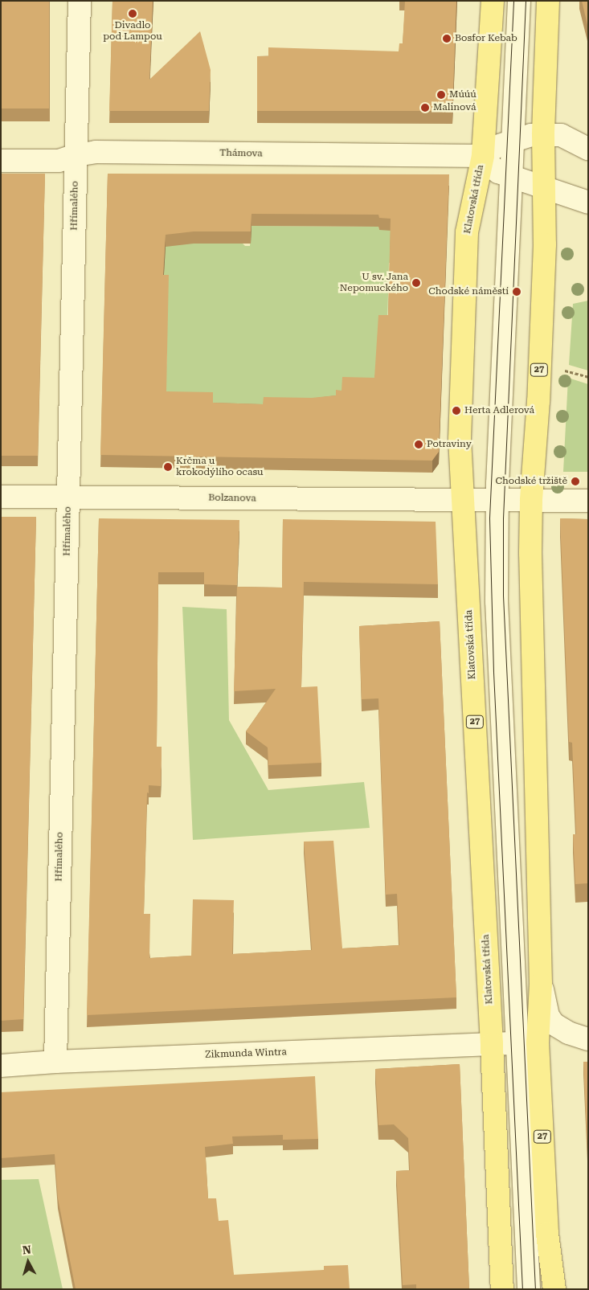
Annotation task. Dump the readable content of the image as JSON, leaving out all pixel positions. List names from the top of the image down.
{
  "streets": {
    "main road": ["Klatovská třída", "27"],
    "street": [
      "Thámova",
      "Hřímalého",
      "Bolzanova",
      "Zikmunda Wintra"
    ]
  },
  "crossings": [
    ["Thámova", "Klatovská třída"],
    ["Thámova", "Hřímalého"],
    ["Klatovská třída", "Bolzanova"],
    ["Klatovská třída", "Zikmunda Wintra"],
    ["Hřímalého", "Bolzanova"],
    ["Hřímalého", "Zikmunda Wintra"],
    ["27", "Bolzanova"],
    ["27", "Zikmunda Wintra"]
  ],
  "places": [
    "Divadlo pod Lampou",
    "Bosfor Kebab",
    "Múúú",
    "Malinová",
    "U sv. Jana Nepomuckého",
    "Chodské náměstí",
    "Herta Adlerová",
    "Potraviny",
    "Krčma u krokodýlího ocasu",
    "Chodské tržiště"
  ],
  "north": "top"
}
